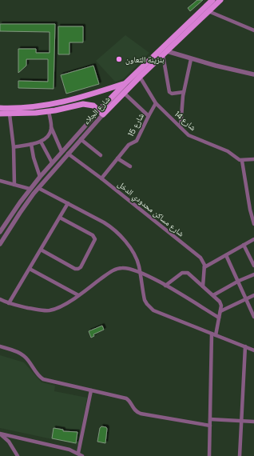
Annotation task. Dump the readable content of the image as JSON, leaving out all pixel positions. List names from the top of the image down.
{
  "streets": {
    "main road": ["شارع الجلاء"],
    "street": ["شارع 14", "شارع 15", "شارع مساكن محدودي الدخل"]
  },
  "crossings": [
    ["شارع الجلاء", "شارع 14"],
    ["شارع الجلاء", "شارع مساكن محدودي الدخل"],
    ["شارع 14", "شارع 15"],
    ["شارع 15", "شارع مساكن محدودي الدخل"]
  ],
  "places": ["بنزينة التعاون"]
}
